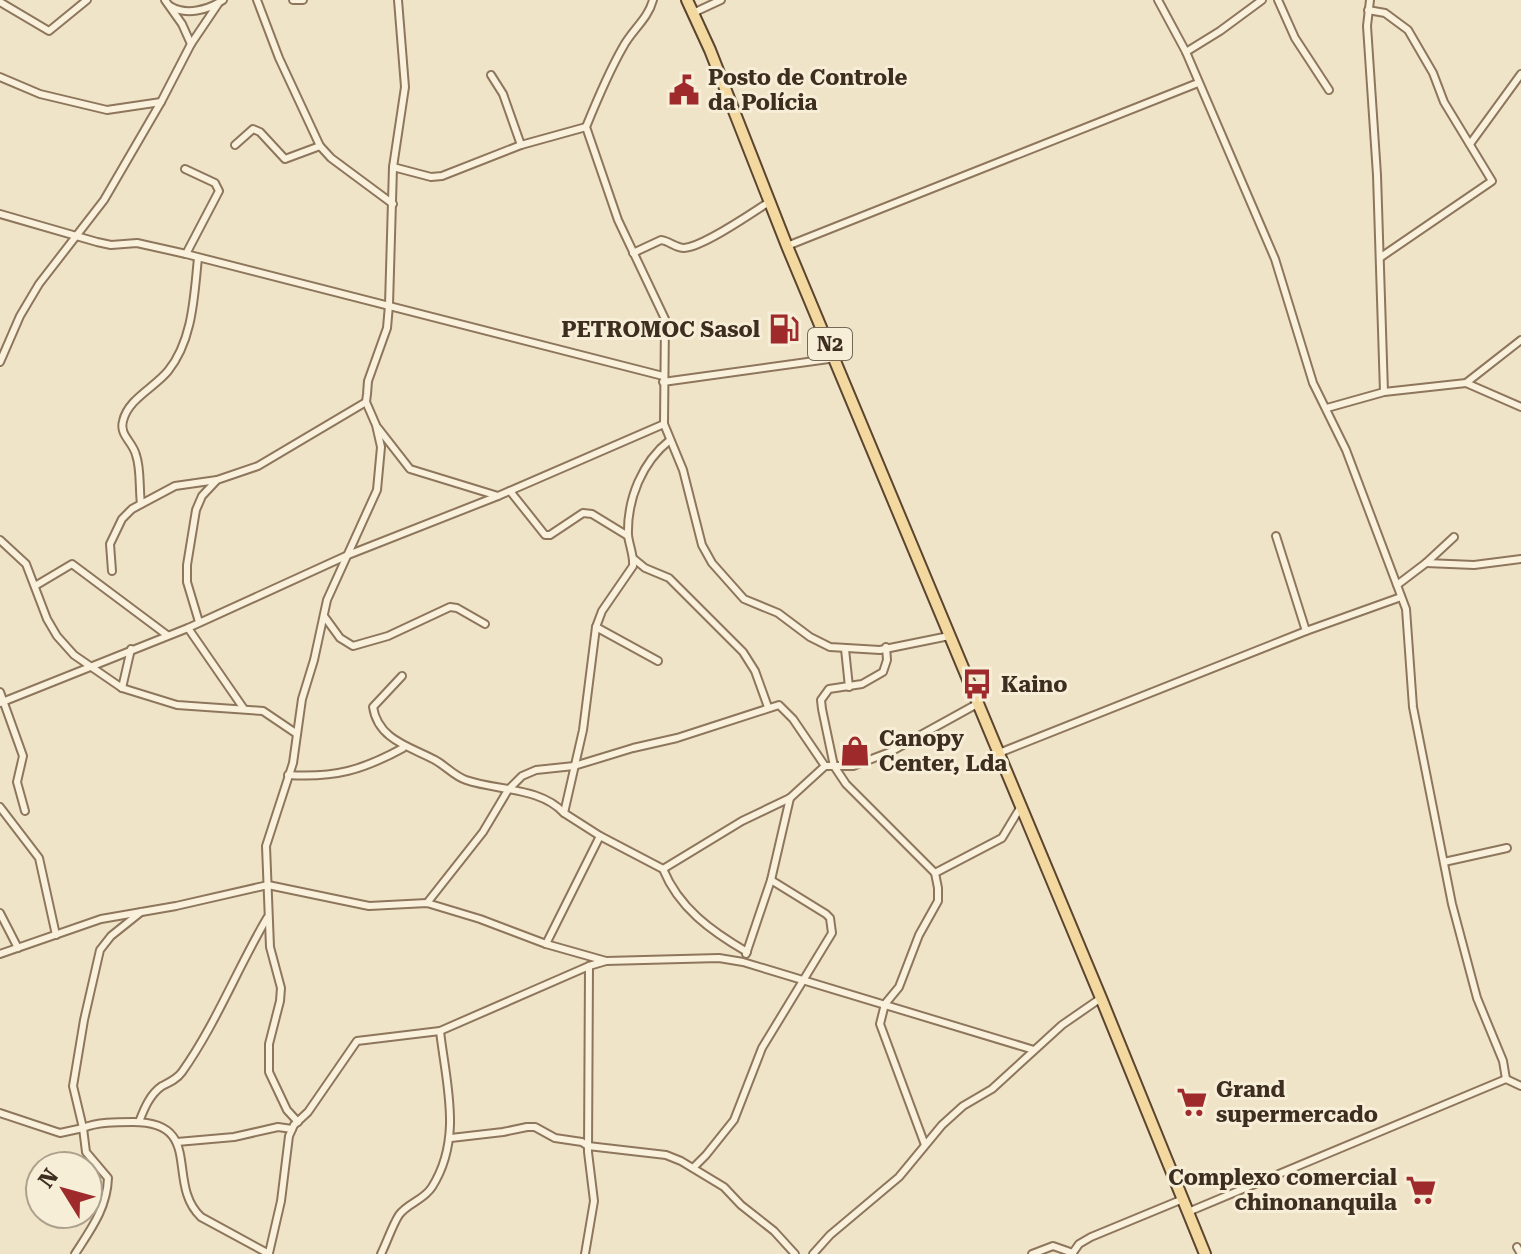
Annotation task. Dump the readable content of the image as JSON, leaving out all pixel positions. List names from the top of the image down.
{
  "streets": {
    "main road": ["N2"]
  },
  "places": {
    "public building": ["Posto de Controle da Polícia"],
    "fuel station": ["PETROMOC Sasol"],
    "bus stop": ["Kaino"],
    "shop": ["Canopy Center, Lda"],
    "supermarket": ["Grand supermercado", "Complexo comercial chinonanquila"]
  },
  "north": "top left"
}
